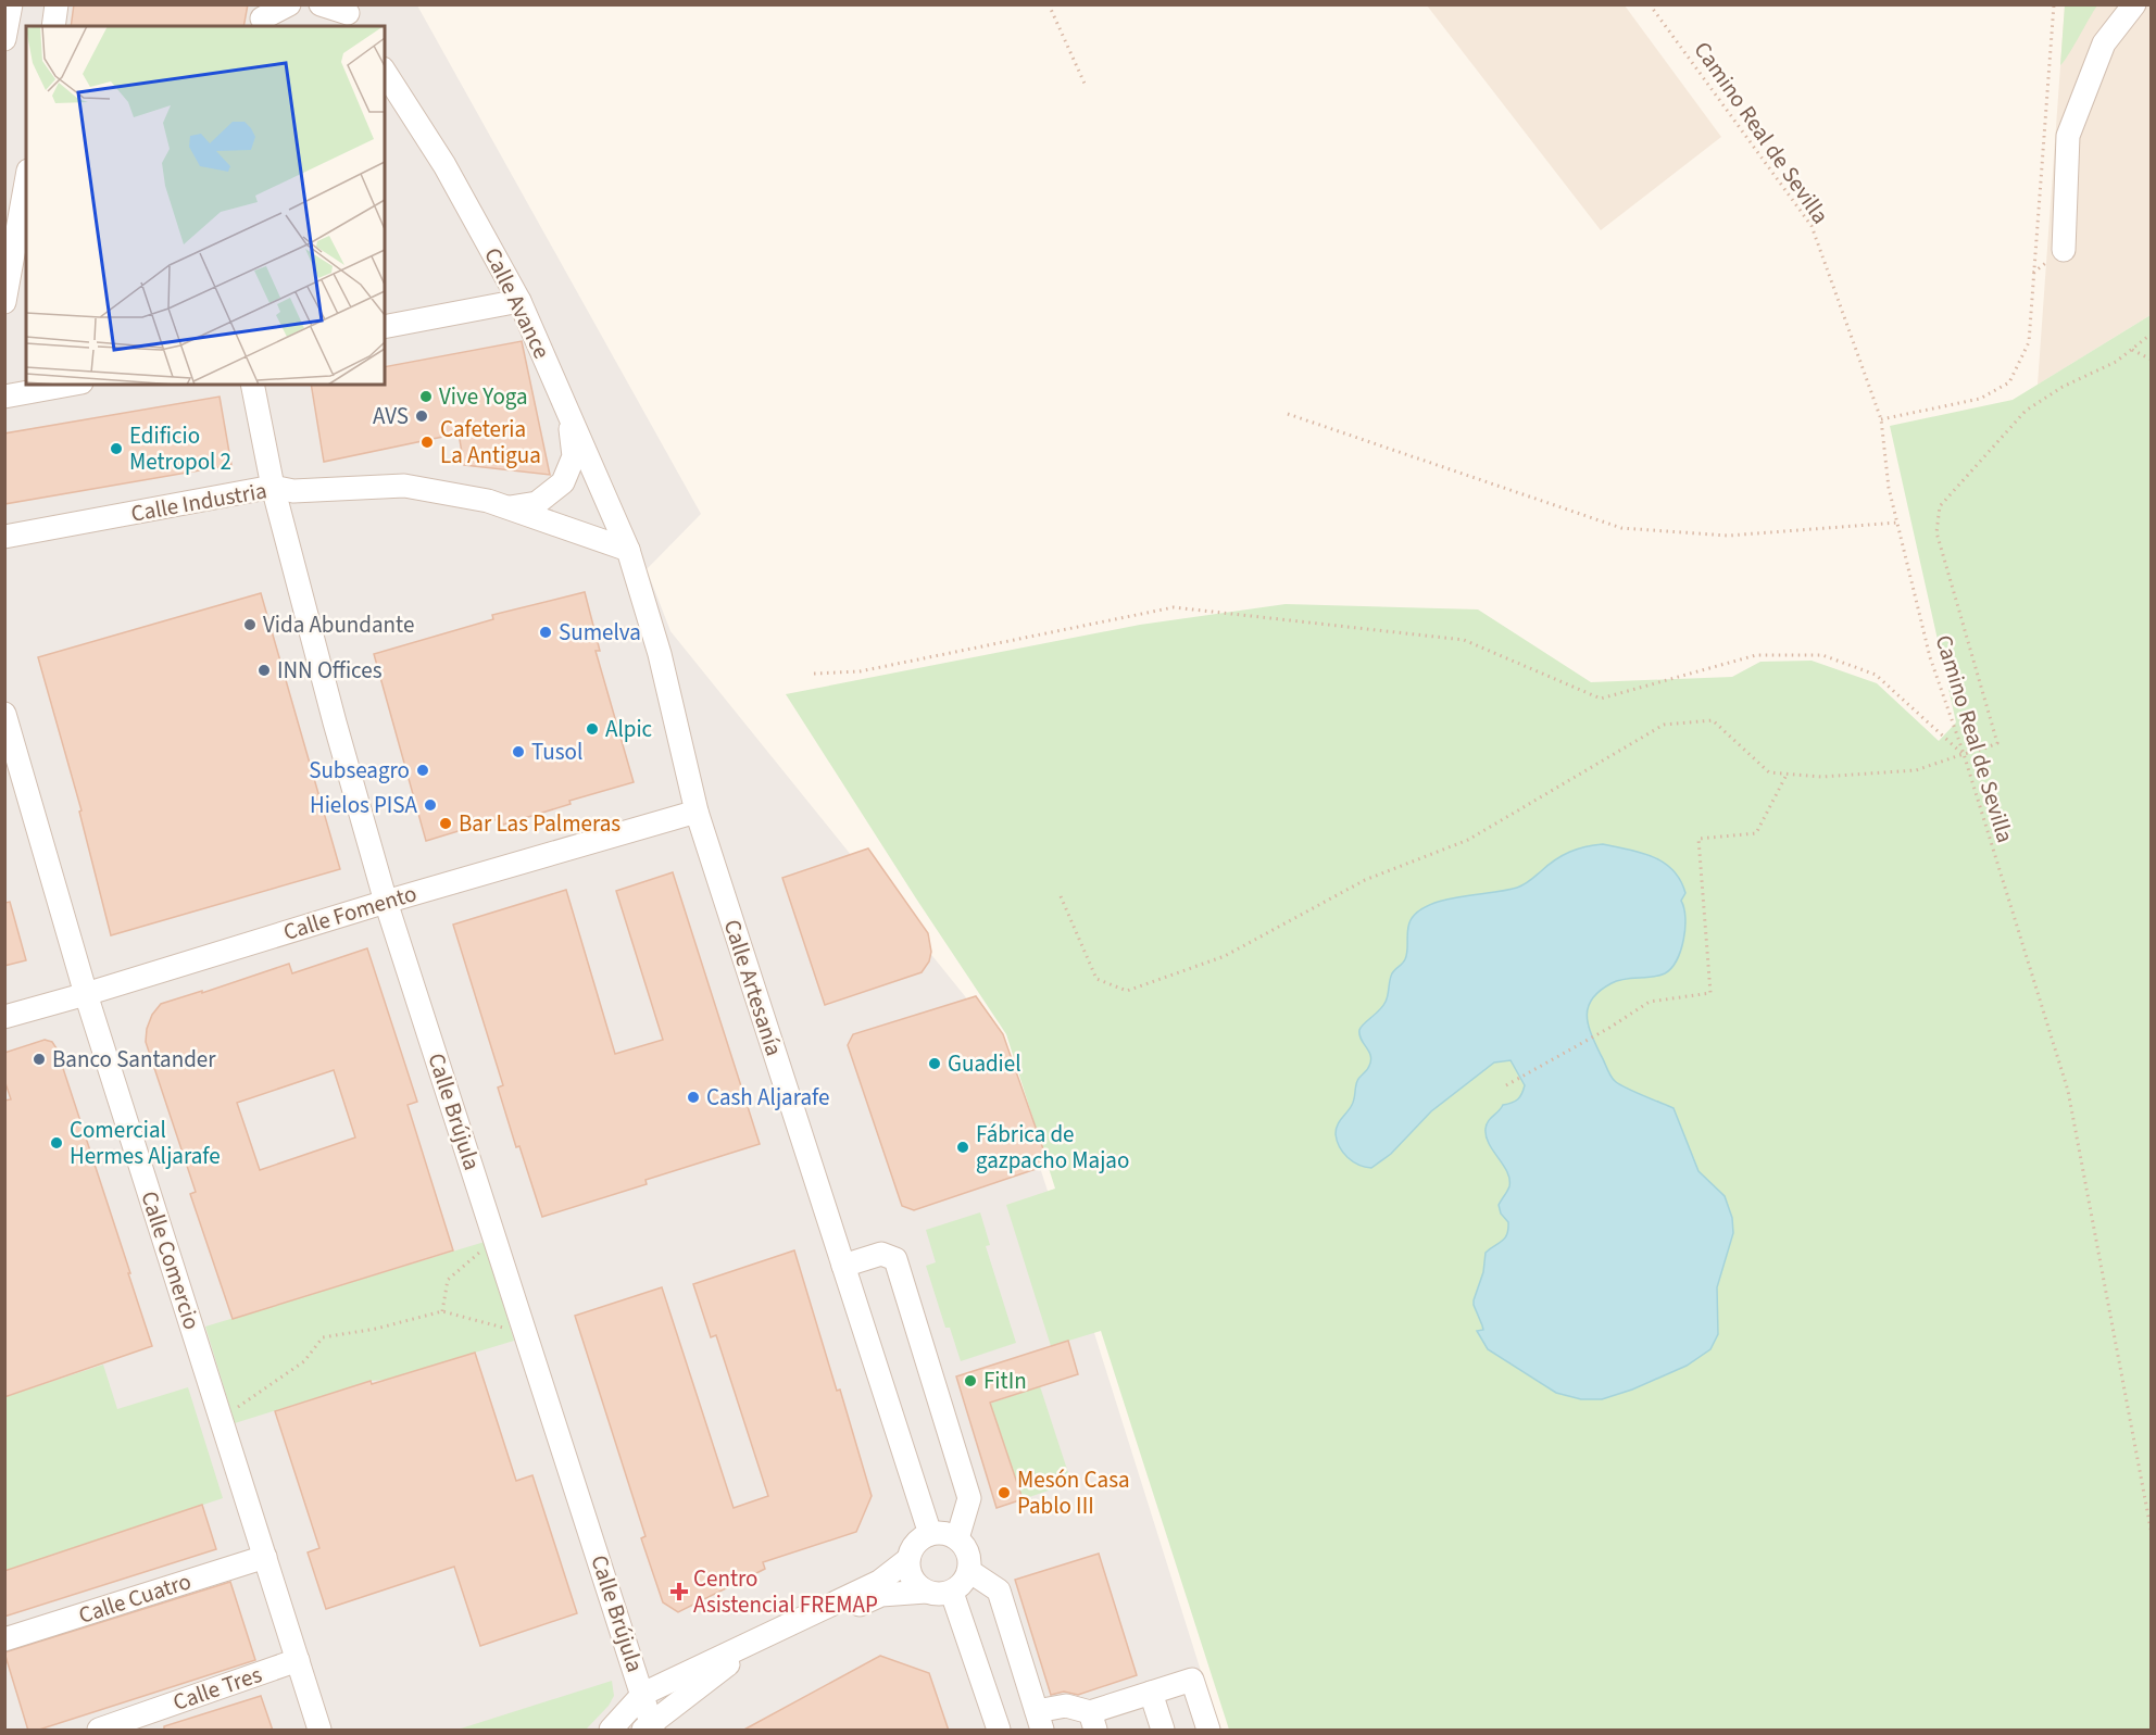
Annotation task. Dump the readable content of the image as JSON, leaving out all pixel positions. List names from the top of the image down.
{
  "streets": {
    "street": [
      "Calle Avance",
      "Calle Industria",
      "Calle Fomento",
      "Calle Artesanía",
      "Calle Brújula",
      "Calle Comercio",
      "Calle Cuatro",
      "Calle Tres"
    ],
    "path": ["Camino Real de Sevilla"]
  },
  "crossings": [
    ["Calle Avance", "Calle Industria"],
    ["Calle Avance", "Calle Artesanía"],
    ["Calle Industria", "Calle Artesanía"],
    ["Calle Industria", "Calle Brújula"],
    ["Calle Fomento", "Calle Artesanía"],
    ["Calle Fomento", "Calle Brújula"],
    ["Calle Fomento", "Calle Comercio"],
    ["Calle Comercio", "Calle Cuatro"],
    ["Calle Comercio", "Calle Tres"]
  ],
  "places": {
    "other": [
      "Vive Yoga",
      "AVS",
      "Cafeteria La Antigua",
      "Edificio Metropol 2",
      "Vida Abundante",
      "Sumelva",
      "INN Offices",
      "Alpic",
      "Tusol",
      "Subseagro",
      "Hielos PISA",
      "Bar Las Palmeras",
      "Banco Santander",
      "Guadiel",
      "Cash Aljarafe",
      "Comercial Hermes Aljarafe",
      "Fábrica de gazpacho Majao",
      "FitIn",
      "Mesón Casa Pablo III"
    ],
    "health": ["Centro Asistencial FREMAP"]
  }
}
